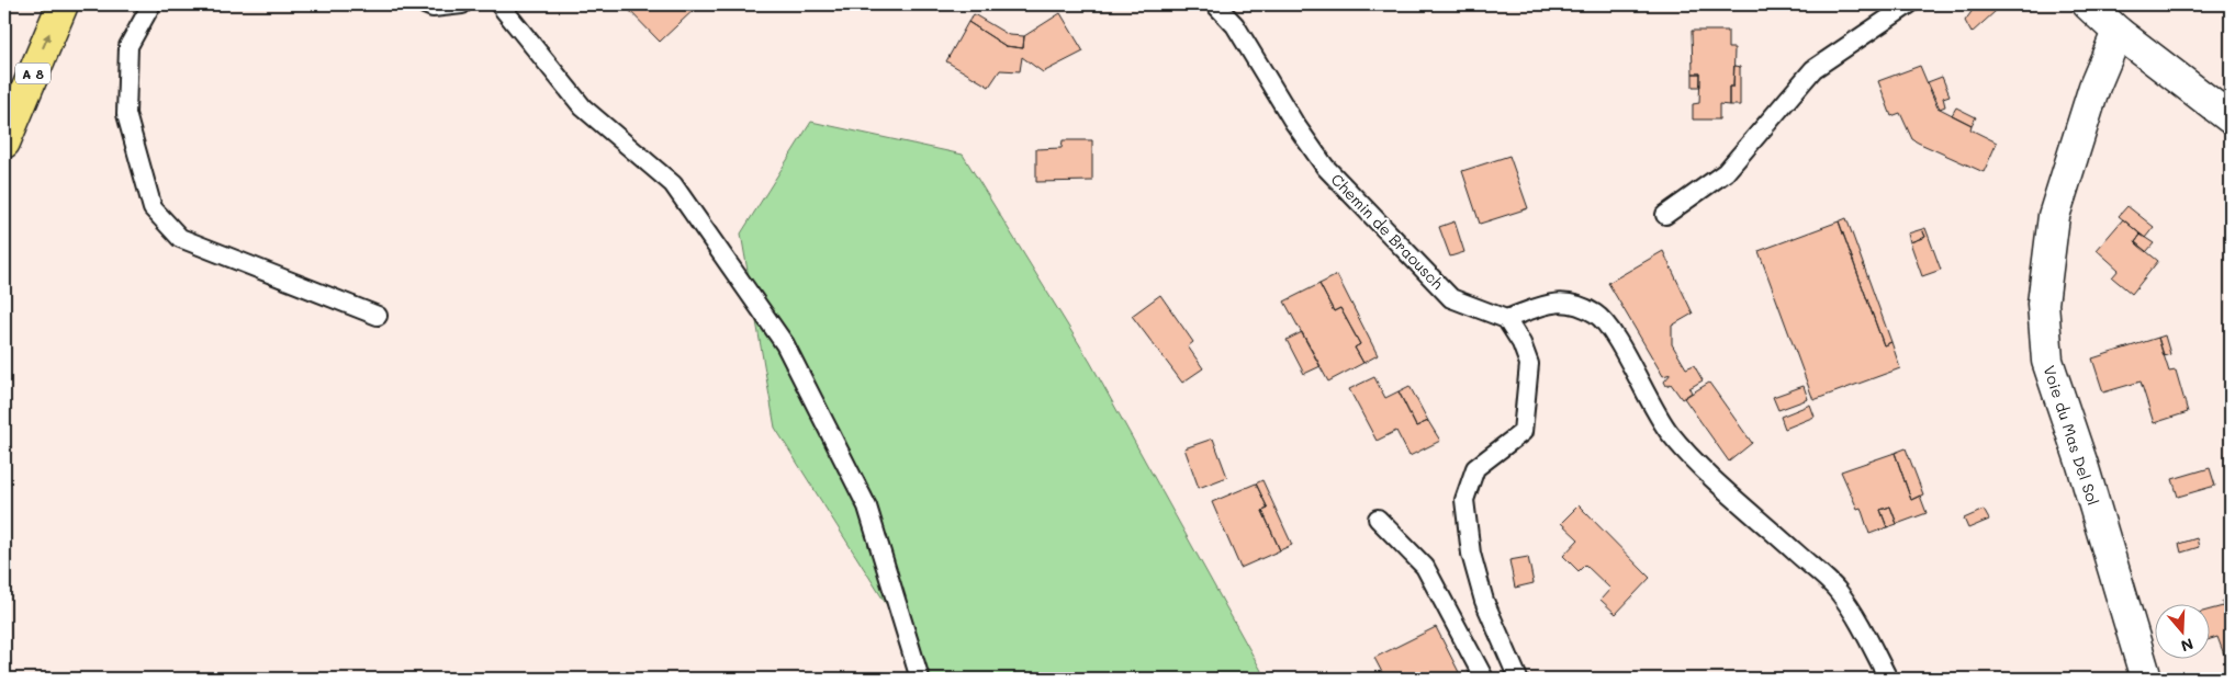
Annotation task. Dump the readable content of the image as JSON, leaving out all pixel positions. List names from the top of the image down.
{
  "streets": {
    "highway": ["A 8"],
    "street": ["Voie du Mas Del Sol"],
    "lane": ["Chemin de Braousch"]
  },
  "north": "bottom"
}
